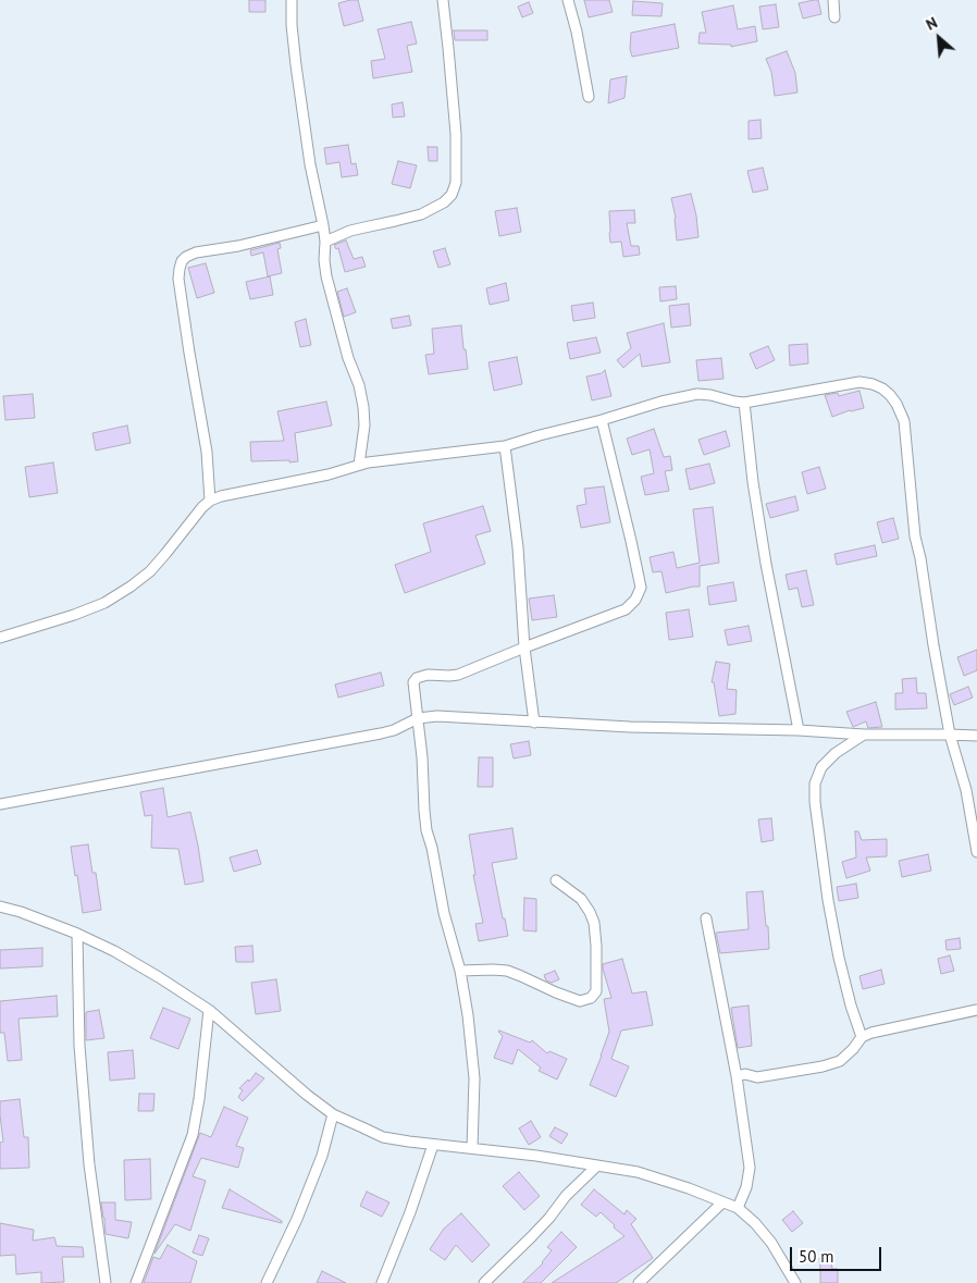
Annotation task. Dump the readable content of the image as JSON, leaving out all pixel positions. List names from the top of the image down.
{
  "scale_bar": "50 m",
  "north": "top left"
}
